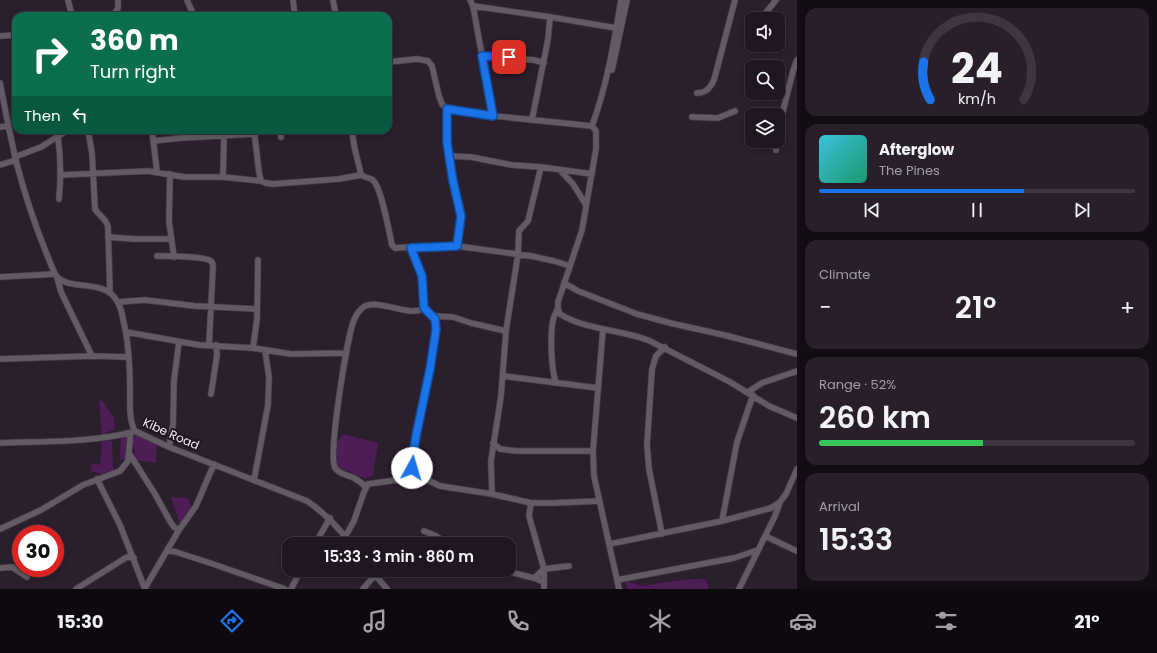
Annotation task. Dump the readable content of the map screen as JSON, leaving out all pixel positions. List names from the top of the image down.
{
  "streets": {
    "street": ["Kibe Road"]
  },
  "page": {
    "turn": ["360 m", "Turn right"],
    "then": "Then",
    "song": ["Afterglow", "The Pines"],
    "tile": [
      "Climate",
      ["Range · 52%", "260 km"],
      ["Arrival", "15:33"]
    ],
    "heat": ["−", "21°", "+"],
    "limit": "30",
    "trip": "15:33 · 3 min · 860 m",
    "tabs": ["15:30", "21°"],
    "gauge": ["24", "km/h"]
  }
}
